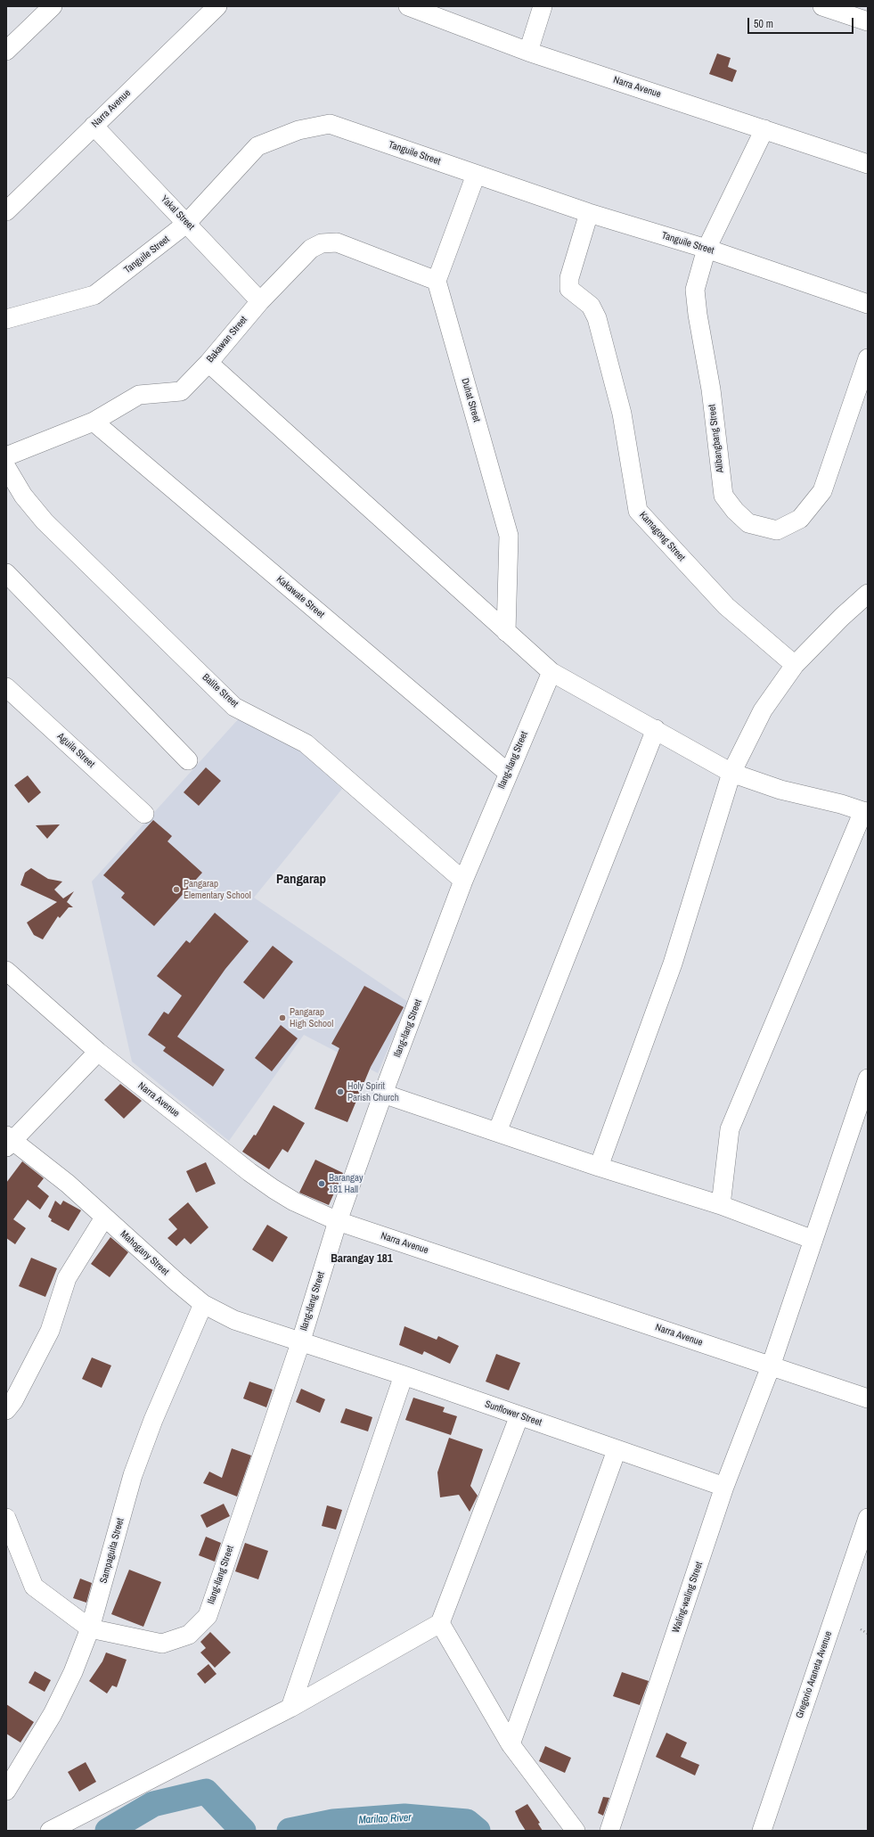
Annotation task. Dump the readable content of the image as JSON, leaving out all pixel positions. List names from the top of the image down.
{
  "streets": {
    "street": [
      "Narra Avenue",
      "Tanguile Street",
      "Yakal Street",
      "Bakawan Street",
      "Duhat Street",
      "Alibangbang Street",
      "Kamagong Street",
      "Kakawate Street",
      "Balite Street",
      "Aguila Street",
      "Ilang-Ilang Street",
      "Mahogany Street",
      "Sunflower Street",
      "Sampaguita Street",
      "Waling-waling Street",
      "Gregorio Araneta Avenue"
    ]
  },
  "crossings": [
    ["Narra Avenue", "Yakal Street"],
    ["Narra Avenue", "Alibangbang Street"],
    ["Narra Avenue", "Ilang-Ilang Street"],
    ["Narra Avenue", "Waling-waling Street"],
    ["Tanguile Street", "Yakal Street"],
    ["Tanguile Street", "Alibangbang Street"],
    ["Tanguile Street", "Kamagong Street"],
    ["Yakal Street", "Bakawan Street"],
    ["Bakawan Street", "Duhat Street"],
    ["Bakawan Street", "Kakawate Street"],
    ["Kakawate Street", "Ilang-Ilang Street"],
    ["Balite Street", "Ilang-Ilang Street"],
    ["Ilang-Ilang Street", "Mahogany Street"],
    ["Ilang-Ilang Street", "Sunflower Street"],
    ["Ilang-Ilang Street", "Sampaguita Street"],
    ["Mahogany Street", "Sunflower Street"],
    ["Mahogany Street", "Sampaguita Street"],
    ["Sunflower Street", "Waling-waling Street"]
  ],
  "districts": ["Pangarap", "Barangay 181"],
  "water": ["Marilao River"],
  "places": [
    "Pangarap Elementary School",
    "Pangarap High School",
    "Holy Spirit Parish Church",
    "Barangay 181 Hall"
  ],
  "scale_bar": "50 m"
}
